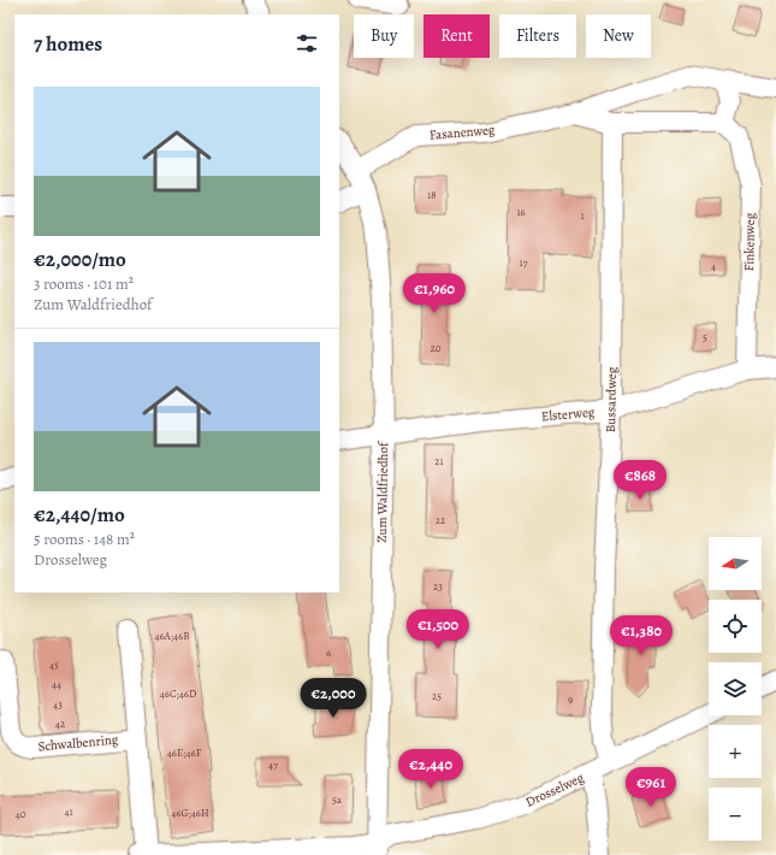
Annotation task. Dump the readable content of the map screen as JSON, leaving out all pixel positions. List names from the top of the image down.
{
  "streets": {
    "street": [
      "Fasanenweg",
      "Finkenweg",
      "Bussardweg",
      "Elsterweg",
      "Zum Waldfriedhof",
      "Schwalbenring",
      "Drosselweg"
    ]
  },
  "crossings": [
    ["Fasanenweg", "Finkenweg"],
    ["Fasanenweg", "Bussardweg"],
    ["Fasanenweg", "Zum Waldfriedhof"],
    ["Finkenweg", "Elsterweg"],
    ["Bussardweg", "Elsterweg"],
    ["Bussardweg", "Drosselweg"],
    ["Elsterweg", "Zum Waldfriedhof"],
    ["Zum Waldfriedhof", "Drosselweg"]
  ],
  "house_numbers": [
    "18",
    "16",
    "1",
    "17",
    "4",
    "5",
    "20",
    "21",
    "22",
    "23",
    "46A;46B",
    "6",
    "45",
    "44",
    "46C;46D",
    "25",
    "9",
    "43",
    "42",
    "46E;46F",
    "47",
    "5a",
    "41",
    "46G;46H",
    "40"
  ],
  "north": "left",
  "page": {
    "chip": [
      "Buy",
      "Rent",
      "Filters",
      "New"
    ],
    "heading": "7 homes",
    "list": [
      {
        "name": "€2,000/mo",
        "note": "3 rooms · 101 m² · Zum Waldfriedhof"
      },
      {
        "name": "€2,440/mo",
        "note": "5 rooms · 148 m² · Drosselweg"
      }
    ],
    "price": [
      "€1,960",
      "€868",
      "€1,500",
      "€1,380",
      "€2,000",
      "€2,440",
      "€961"
    ],
    "map_buttons": ["+", "−"]
  }
}
